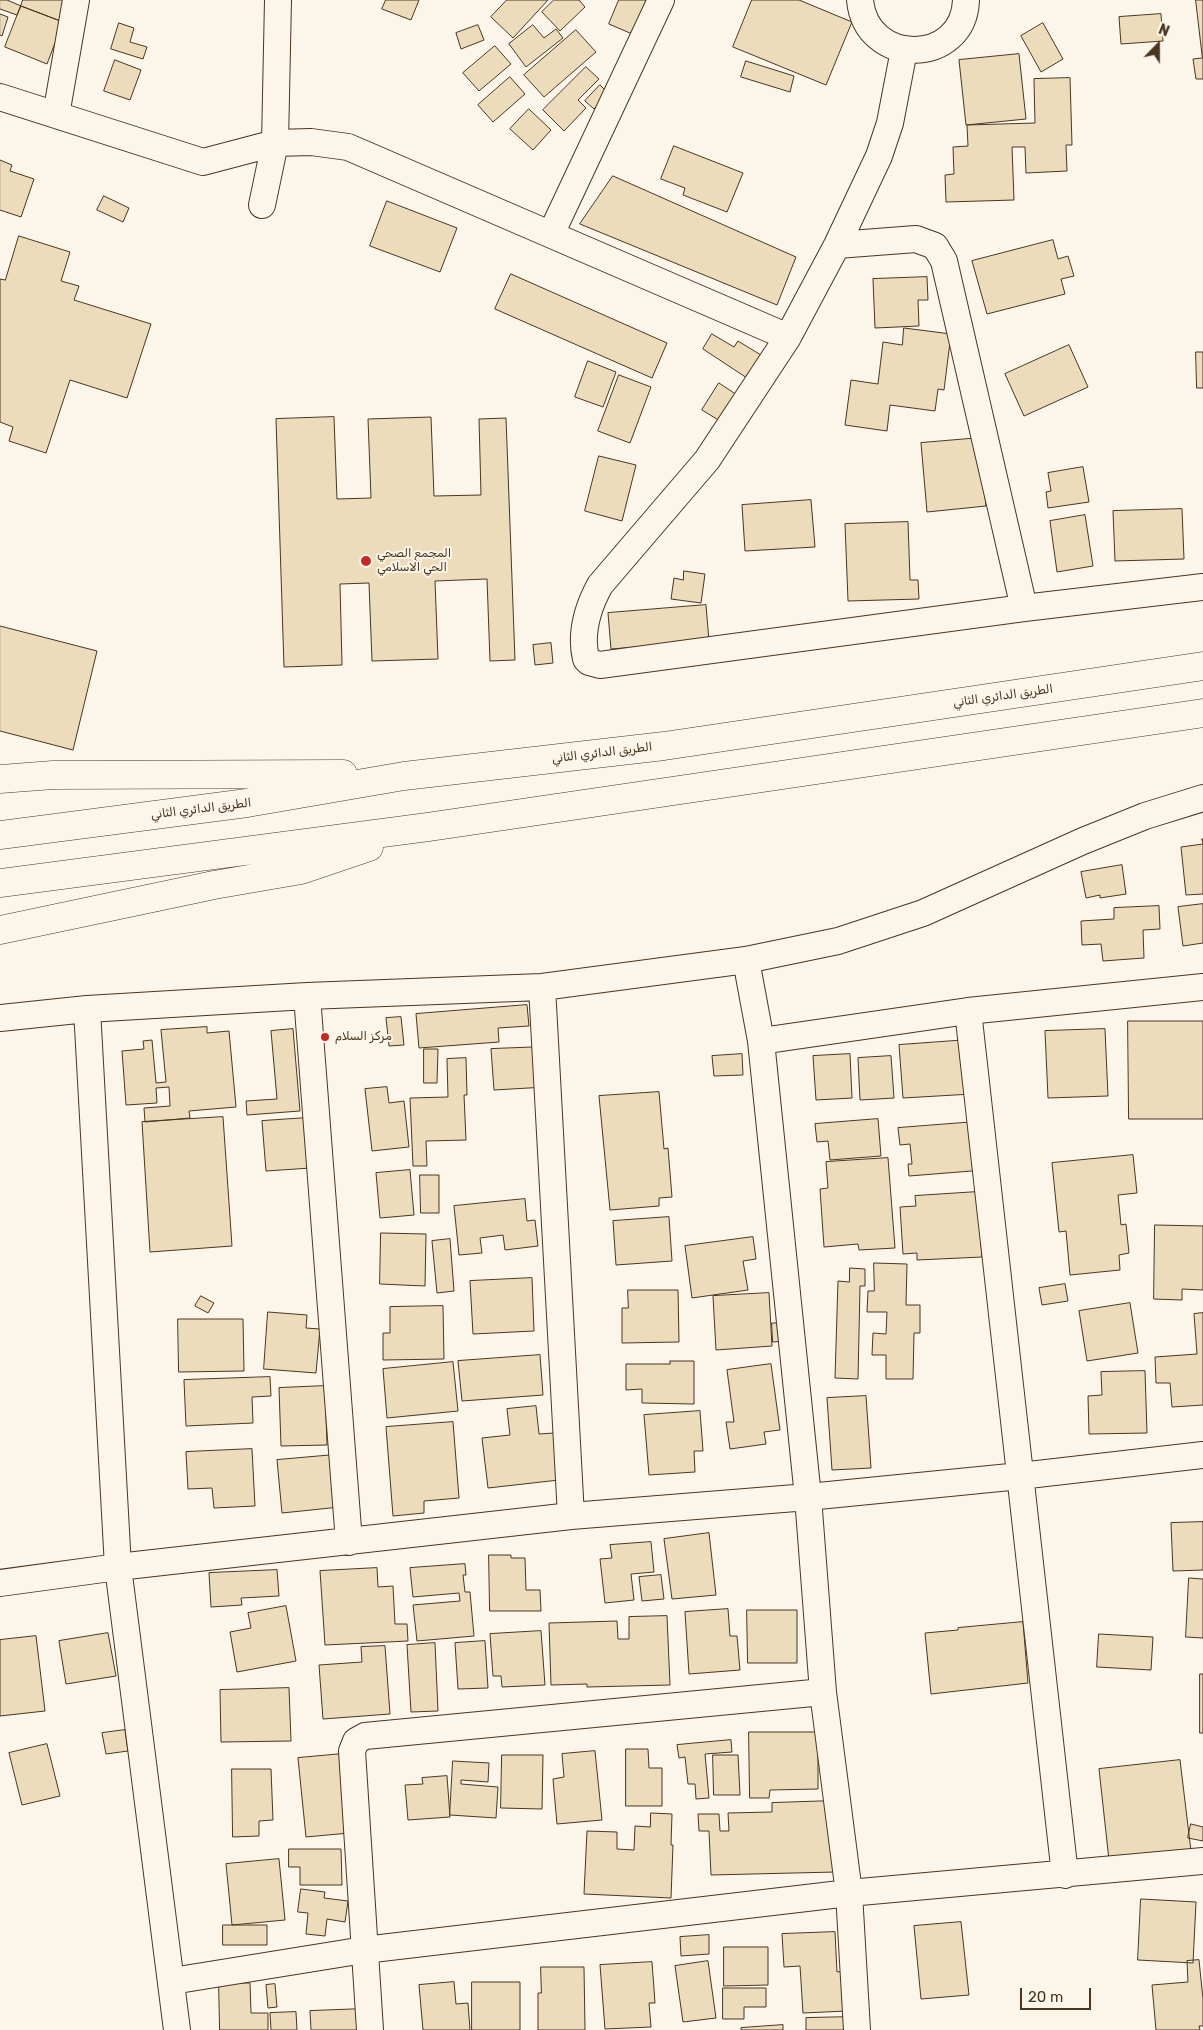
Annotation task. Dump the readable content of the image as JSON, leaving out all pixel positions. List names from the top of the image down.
{
  "streets": {
    "highway": ["الطريق الدائري الثاني"]
  },
  "places": ["المجمع الصحي الحي الاسلامي", "مركز السلام"],
  "scale_bar": "20 m",
  "north": "top"
}
